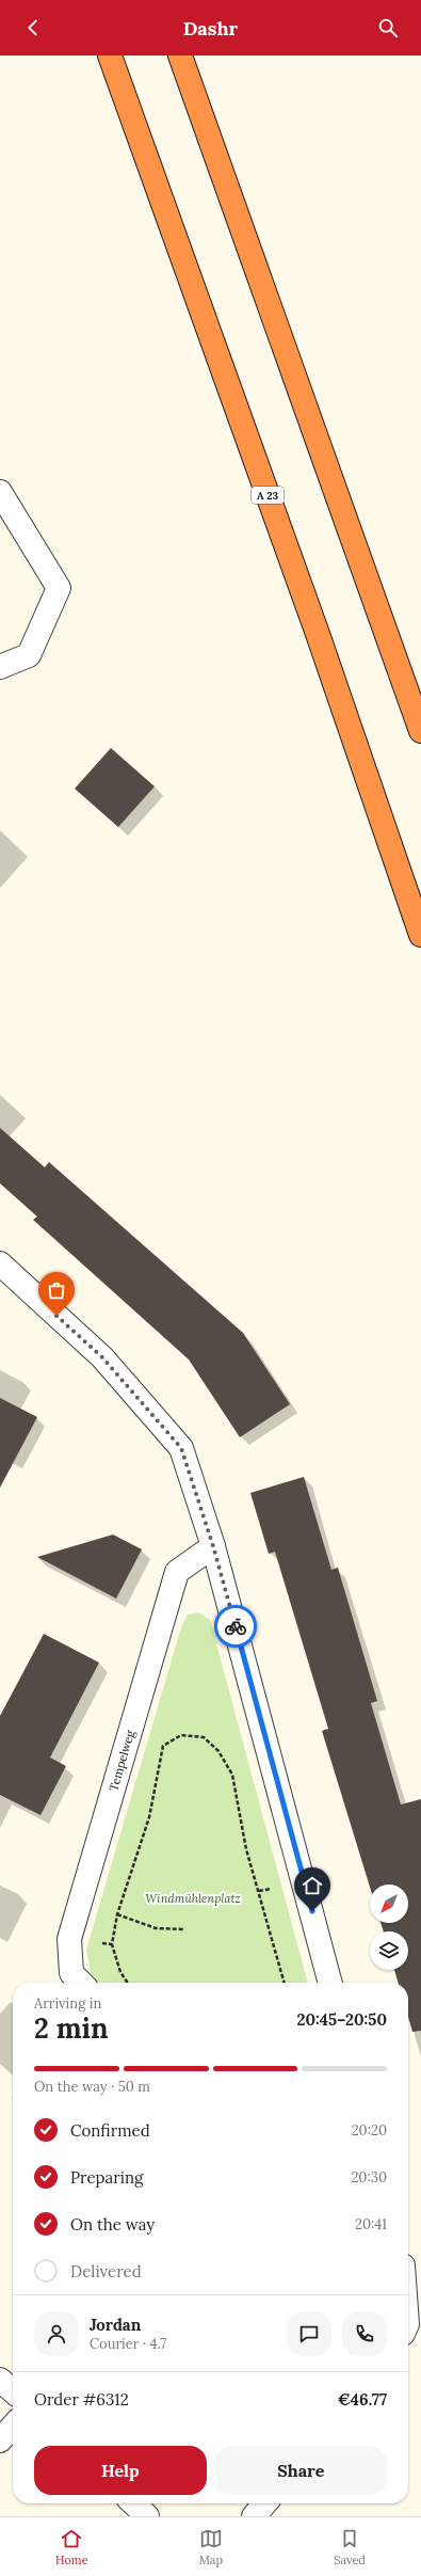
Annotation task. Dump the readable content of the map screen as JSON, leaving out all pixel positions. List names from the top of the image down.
{
  "streets": {
    "highway": ["A 23"],
    "street": ["Tempelweg"]
  },
  "parks": ["Windmühlenplatz"],
  "north": "bottom left",
  "page": {
    "header": "Dashr",
    "heading": ["2 min", "Arriving in", "20:45–20:50"],
    "panel": [
      "Jordan",
      "Courier · 4.7",
      "Order #6312",
      "€46.77"
    ],
    "bar": "On the way · 50 m",
    "list": [
      ["Confirmed", "20:20"],
      ["Preparing", "20:30"],
      ["On the way", "20:41"],
      "Delivered"
    ],
    "buttons": ["Help", "Share"],
    "tabs": ["Home", "Map", "Saved"]
  }
}
